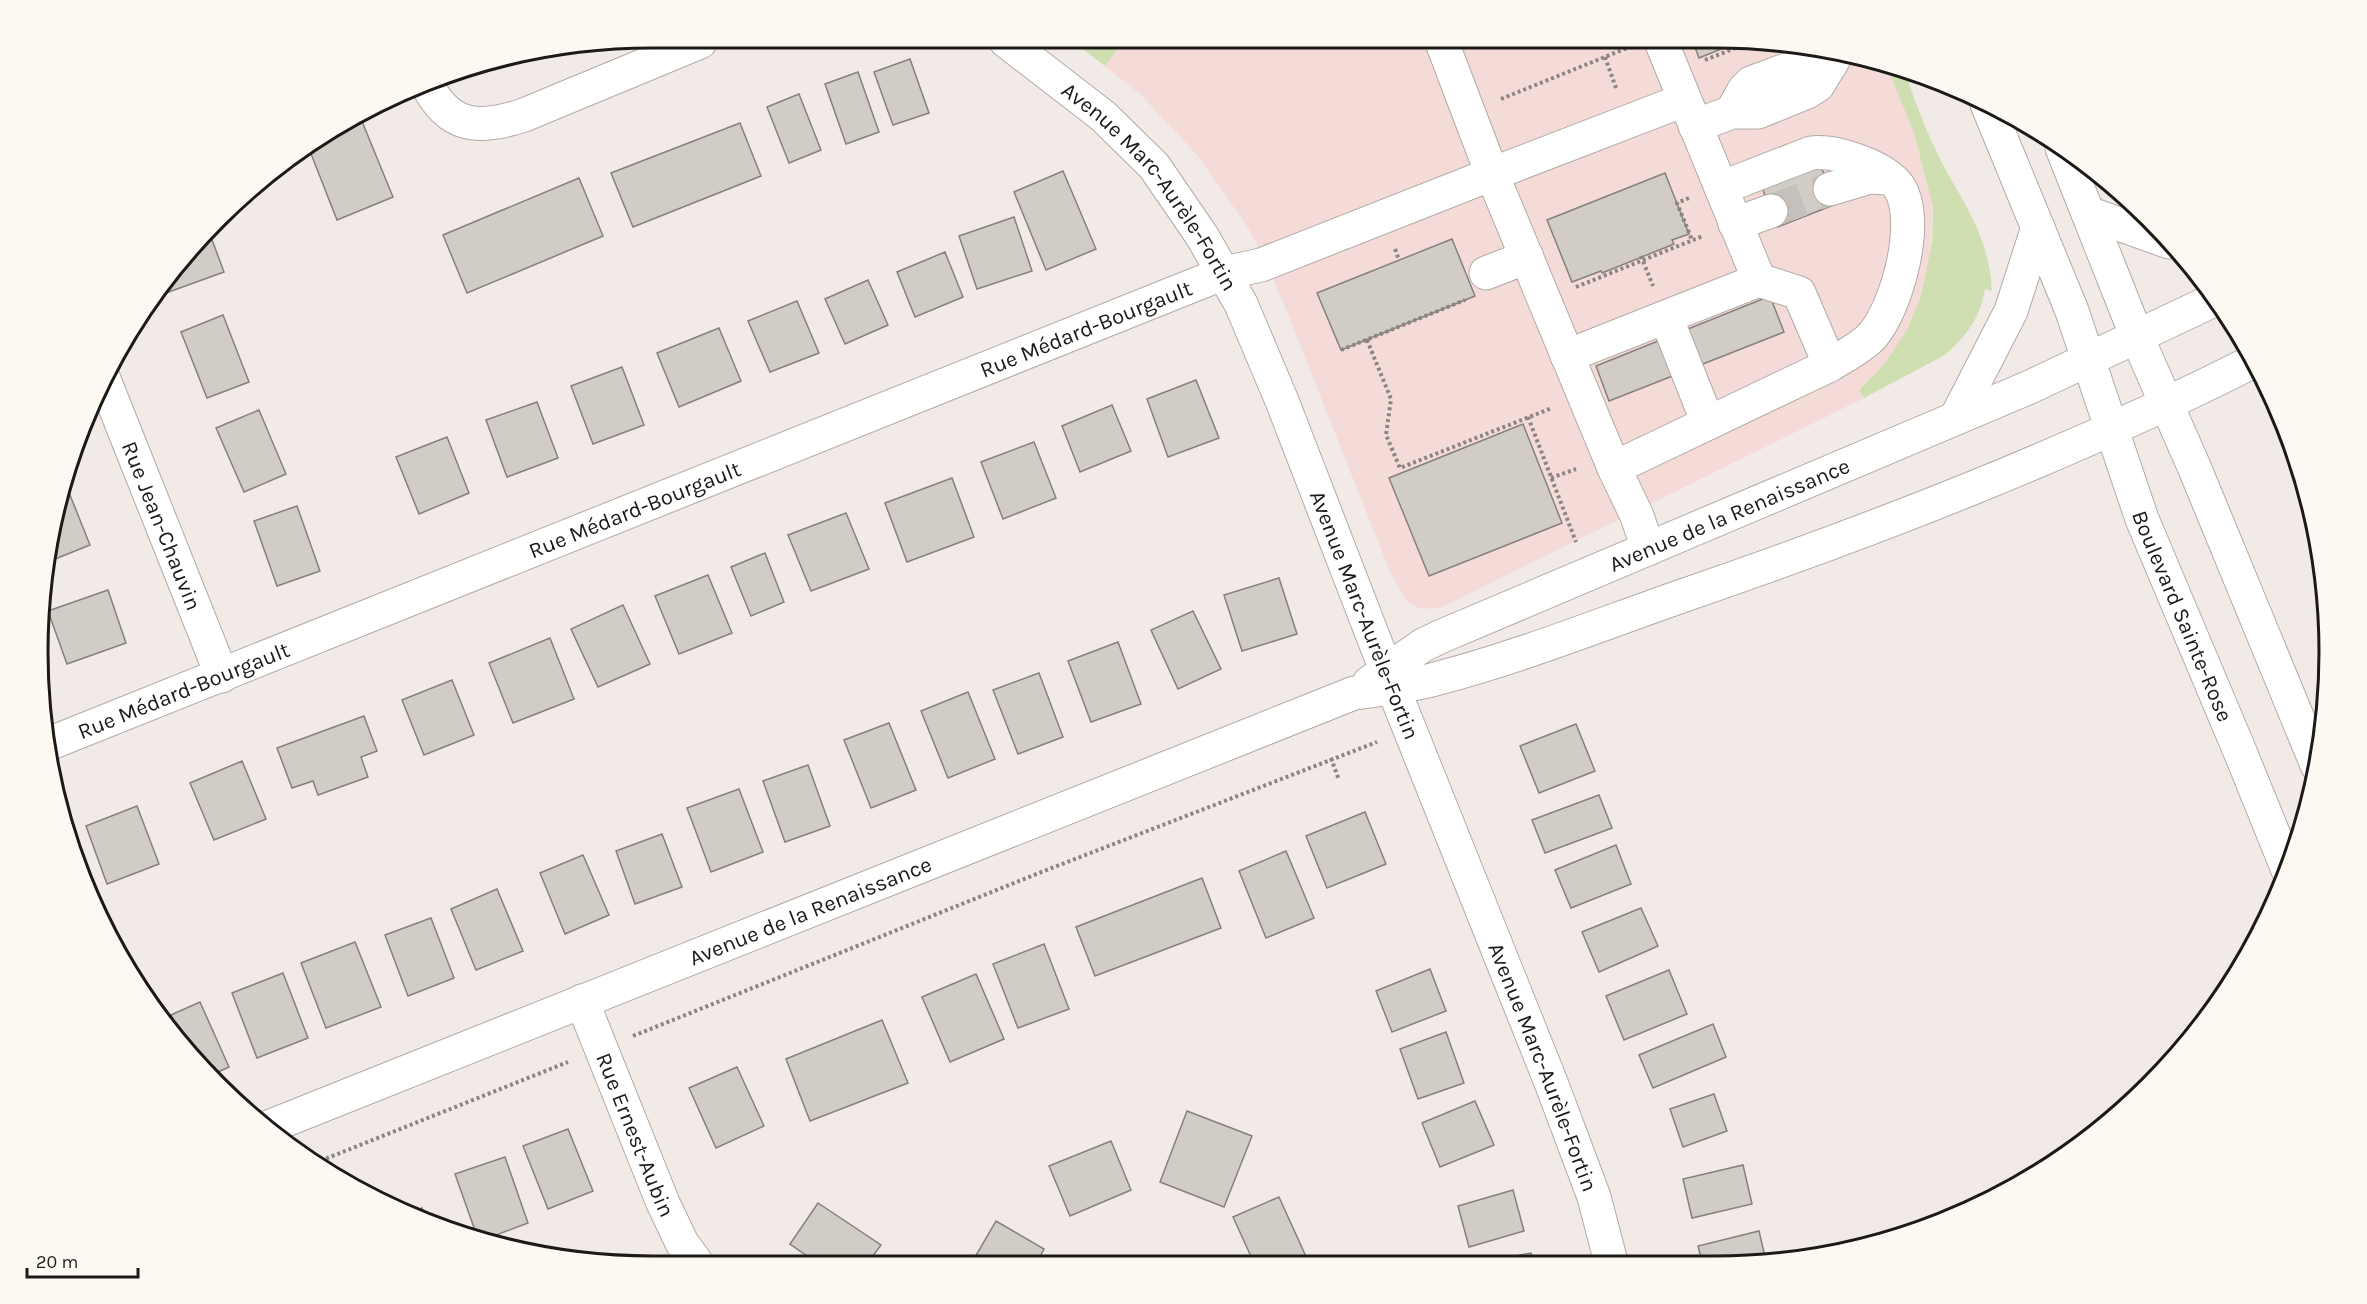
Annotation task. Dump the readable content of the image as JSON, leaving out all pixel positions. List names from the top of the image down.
{
  "streets": {
    "main road": [
      "Avenue Marc-Aurèle-Fortin",
      "Rue Médard-Bourgault",
      "Avenue de la Renaissance",
      "Rue Jean-Chauvin",
      "Boulevard Sainte-Rose",
      "Rue Ernest-Aubin"
    ]
  },
  "crossings": [
    ["Avenue Marc-Aurèle-Fortin", "Rue Médard-Bourgault"],
    ["Avenue Marc-Aurèle-Fortin", "Avenue de la Renaissance"],
    ["Rue Médard-Bourgault", "Rue Jean-Chauvin"],
    ["Avenue de la Renaissance", "Boulevard Sainte-Rose"],
    ["Avenue de la Renaissance", "Rue Ernest-Aubin"]
  ],
  "scale_bar": "20 m"
}
